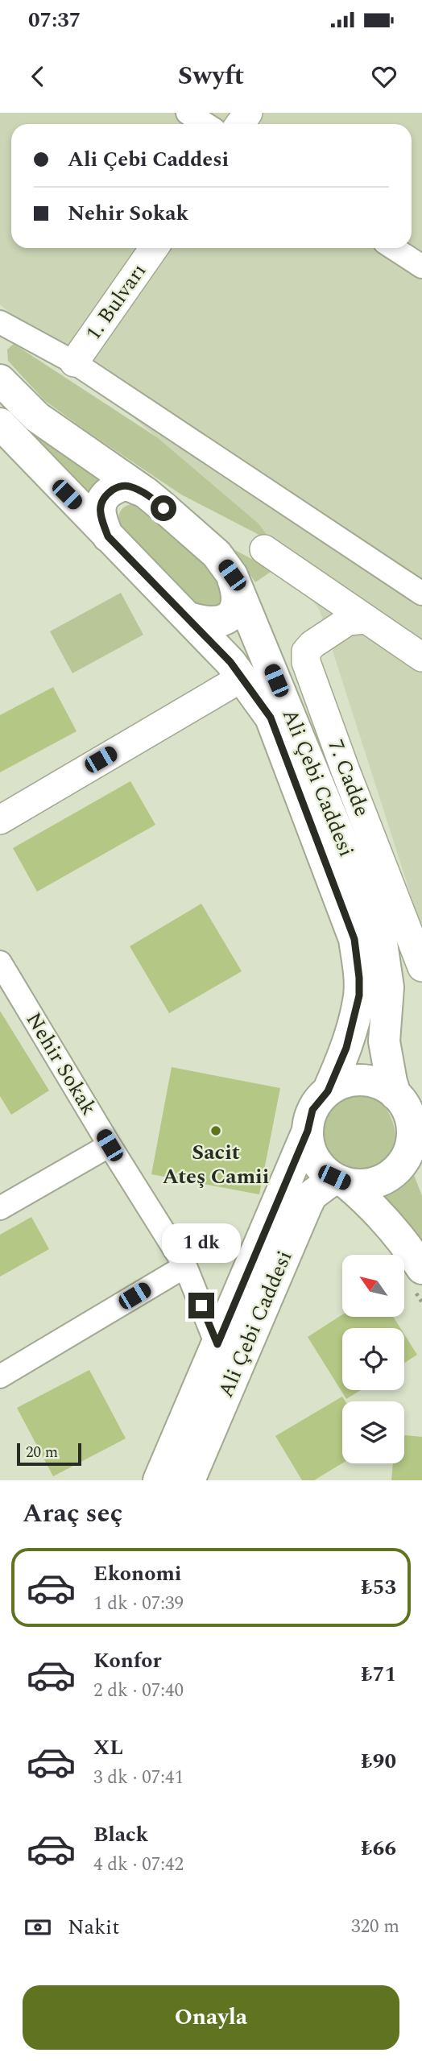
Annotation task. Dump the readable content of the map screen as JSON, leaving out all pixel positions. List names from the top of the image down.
{
  "streets": {
    "main road": ["Ali Çebi Caddesi"],
    "street": ["1. Bulvarı", "7. Cadde", "Nehir Sokak"]
  },
  "crossings": [
    ["Ali Çebi Caddesi", "Nehir Sokak"]
  ],
  "places": ["Sacit Ateş Camii"],
  "scale_bar": "20 m",
  "north": "top left",
  "page": {
    "status": "07:37",
    "header": "Swyft",
    "banner": ["Ali Çebi Caddesi", "Nehir Sokak"],
    "bubble": "1 dk",
    "scale": "20 m",
    "heading": "Araç seç",
    "list": [
      {
        "name": "Ekonomi",
        "note": "1 dk · 07:39",
        "value": "₺53"
      },
      {
        "name": "Konfor",
        "note": "2 dk · 07:40",
        "value": "₺71"
      },
      {
        "name": "XL",
        "note": "3 dk · 07:41",
        "value": "₺90"
      },
      {
        "name": "Black",
        "note": "4 dk · 07:42",
        "value": "₺66"
      }
    ],
    "pay": ["Nakit", "320 m"],
    "buttons": "Onayla"
  }
}
